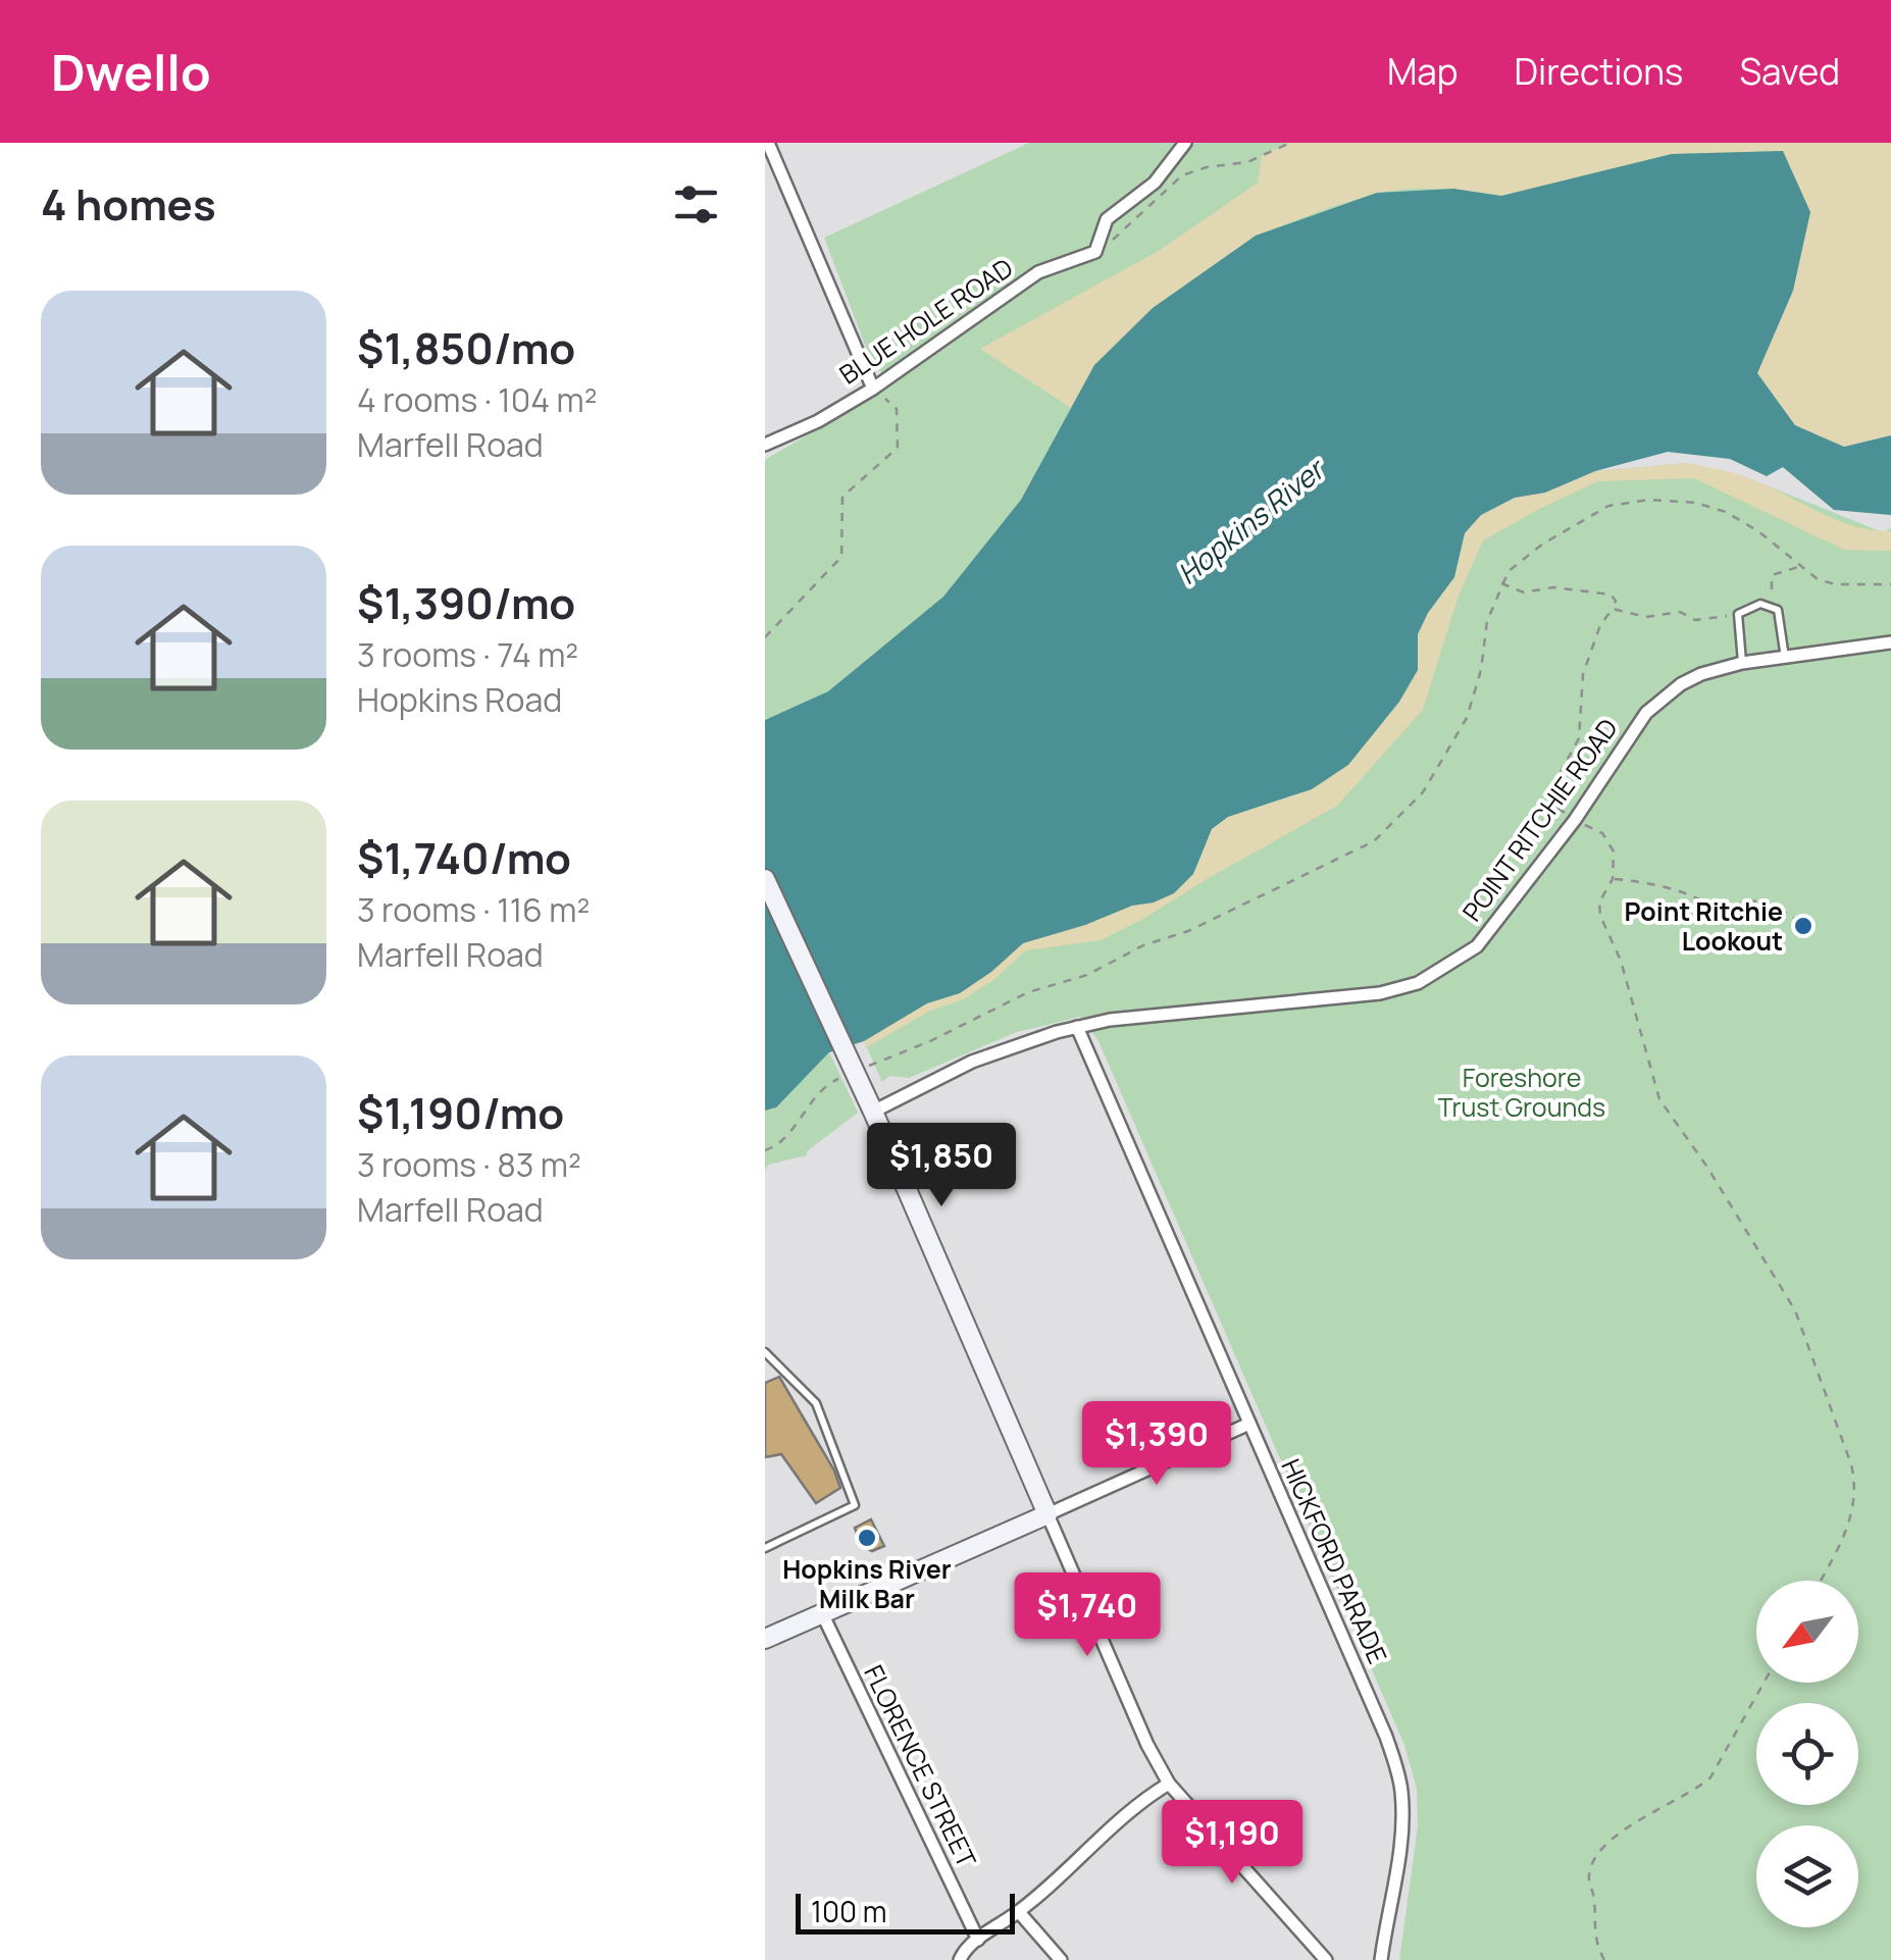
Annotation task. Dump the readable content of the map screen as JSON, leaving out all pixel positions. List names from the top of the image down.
{
  "streets": {
    "street": [
      "BLUE HOLE ROAD",
      "POINT RITCHIE ROAD",
      "HICKFORD PARADE",
      "FLORENCE STREET"
    ]
  },
  "crossings": [
    ["POINT RITCHIE ROAD", "HICKFORD PARADE"]
  ],
  "water": ["Hopkins River"],
  "parks": ["Foreshore Trust Grounds"],
  "places": ["Point Ritchie Lookout", "Hopkins River Milk Bar"],
  "scale_bar": "100 m",
  "north": "bottom left",
  "page": {
    "header": "Dwello",
    "nav": ["Map", "Directions", "Saved"],
    "heading": "4 homes",
    "list": [
      {
        "name": "$1,850/mo",
        "note": "4 rooms · 104 m² · Marfell Road"
      },
      {
        "name": "$1,390/mo",
        "note": "3 rooms · 74 m² · Hopkins Road"
      },
      {
        "name": "$1,740/mo",
        "note": "3 rooms · 116 m² · Marfell Road"
      },
      {
        "name": "$1,190/mo",
        "note": "3 rooms · 83 m² · Marfell Road"
      }
    ],
    "price": [
      "$1,850",
      "$1,390",
      "$1,740",
      "$1,190"
    ],
    "scale": "100 m"
  }
}
